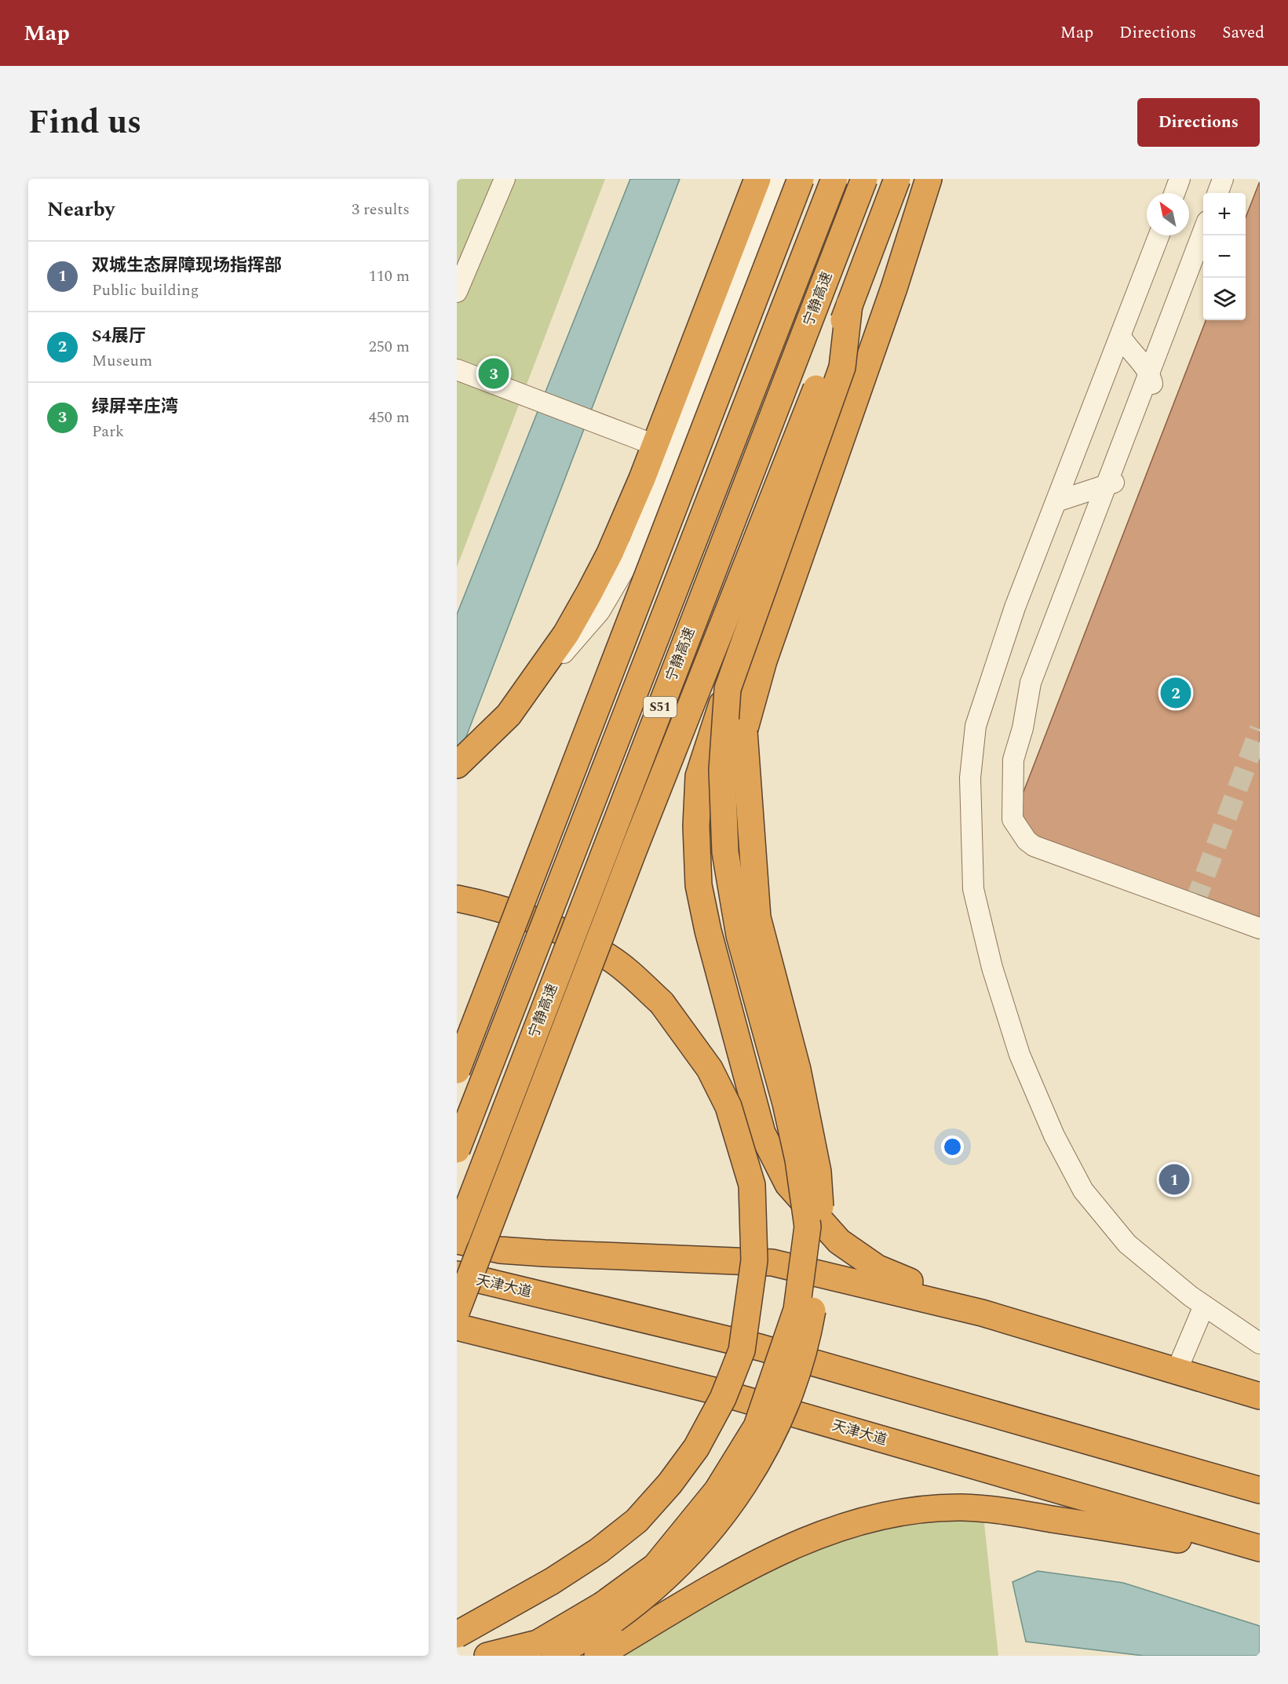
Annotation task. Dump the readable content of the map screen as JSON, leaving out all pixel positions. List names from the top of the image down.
{
  "streets": {
    "highway": ["宁静高速", "S51", "天津大道"]
  },
  "north": "top left",
  "page": {
    "header": "Map",
    "nav": ["Map", "Directions", "Saved"],
    "title": "Find us",
    "buttons": "Directions",
    "heading": ["Nearby", "3 results"],
    "map_buttons": ["+", "−"],
    "list": [
      {
        "mark": "1",
        "name": "双城生态屏障现场指挥部",
        "note": "Public building",
        "value": "110 m"
      },
      {
        "mark": "2",
        "name": "S4展厅",
        "note": "Museum",
        "value": "250 m"
      },
      {
        "mark": "3",
        "name": "绿屏辛庄湾",
        "note": "Park",
        "value": "450 m"
      }
    ],
    "pins": ["3", "2", "1"]
  }
}
